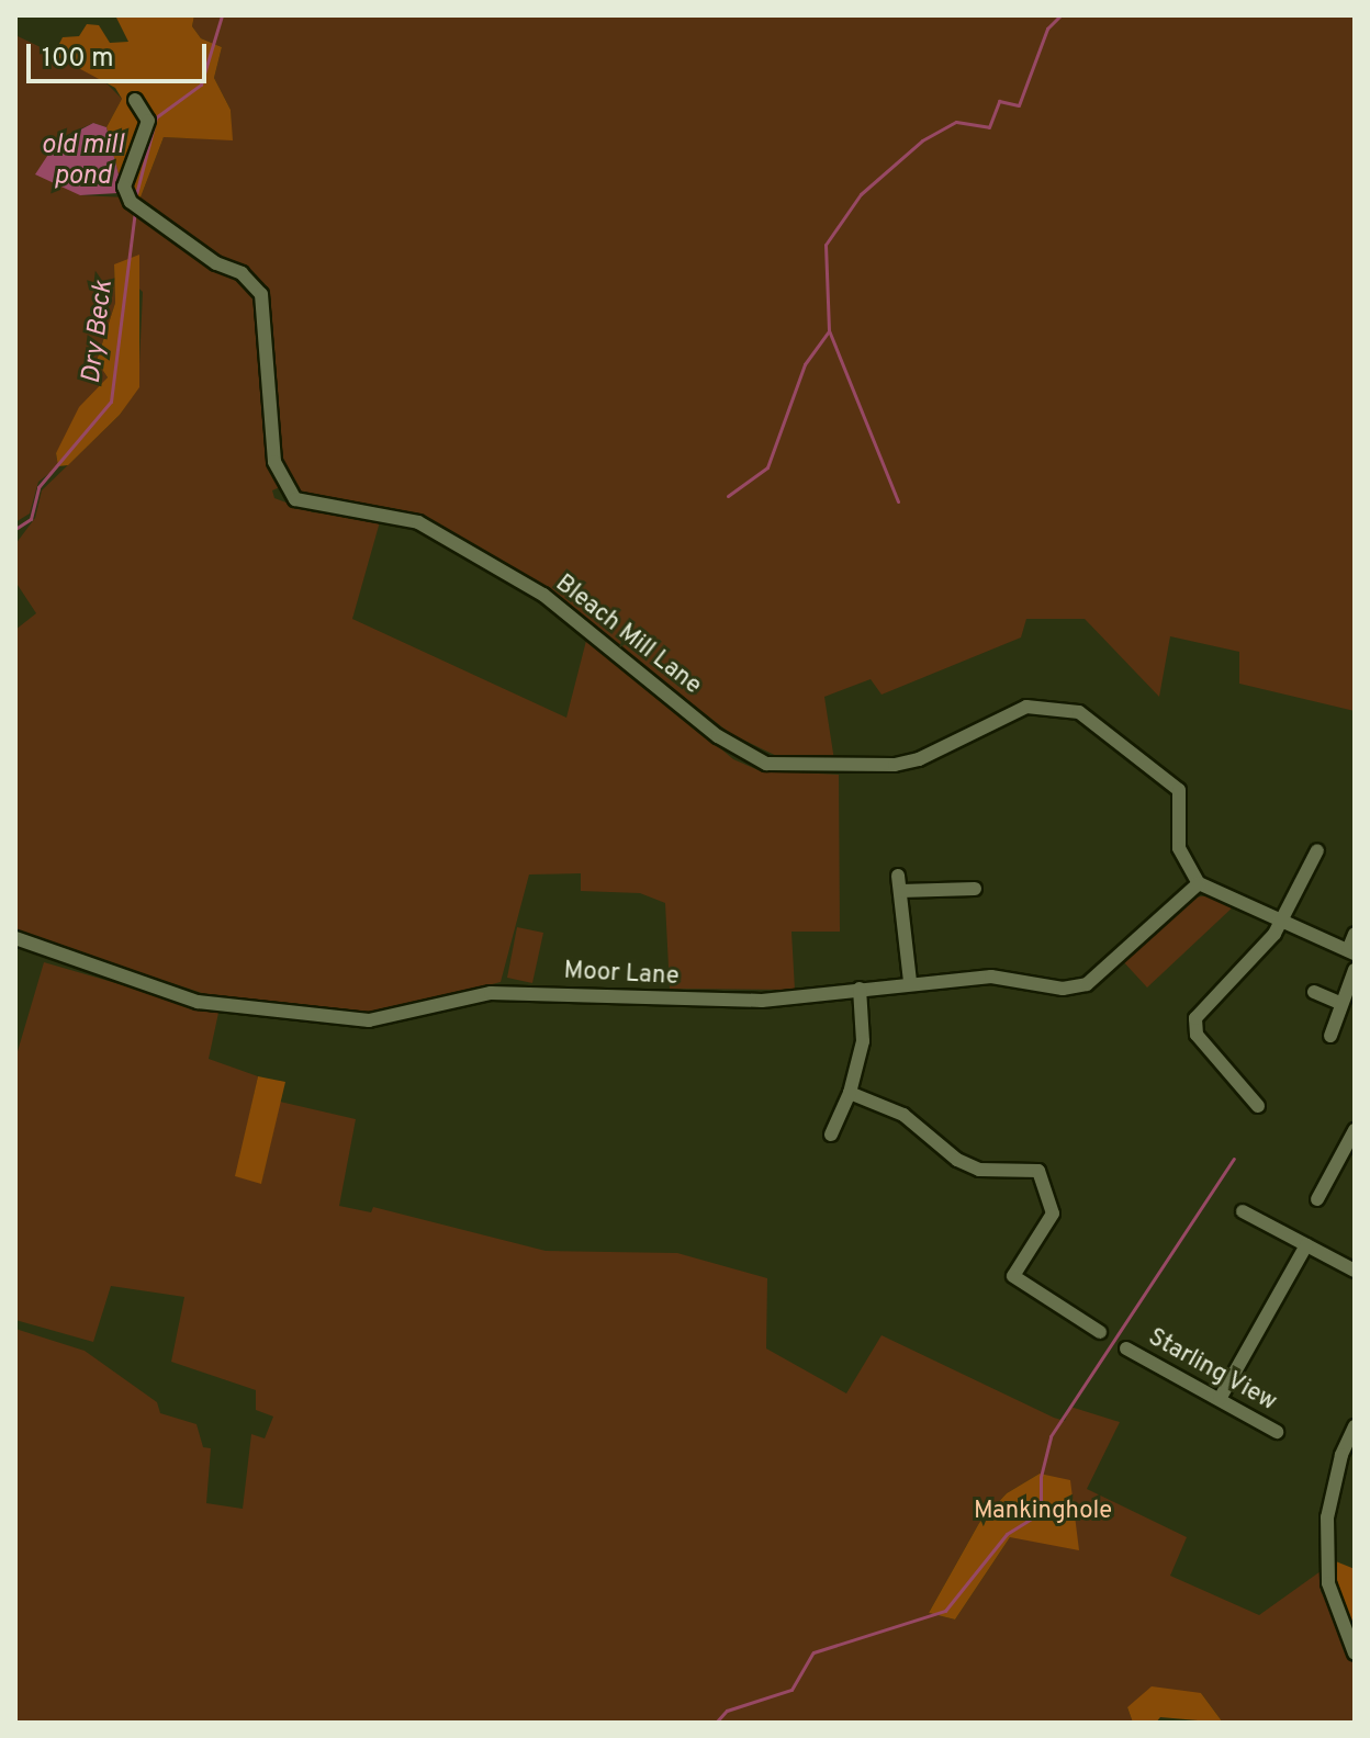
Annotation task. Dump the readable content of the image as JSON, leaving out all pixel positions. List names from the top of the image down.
{
  "streets": {
    "street": ["Bleach Mill Lane", "Moor Lane", "Starling View"]
  },
  "crossings": [
    ["Bleach Mill Lane", "Moor Lane"]
  ],
  "water": ["old mill pond", "Dry Beck"],
  "parks": ["Mankinghole"],
  "scale_bar": "100 m"
}
